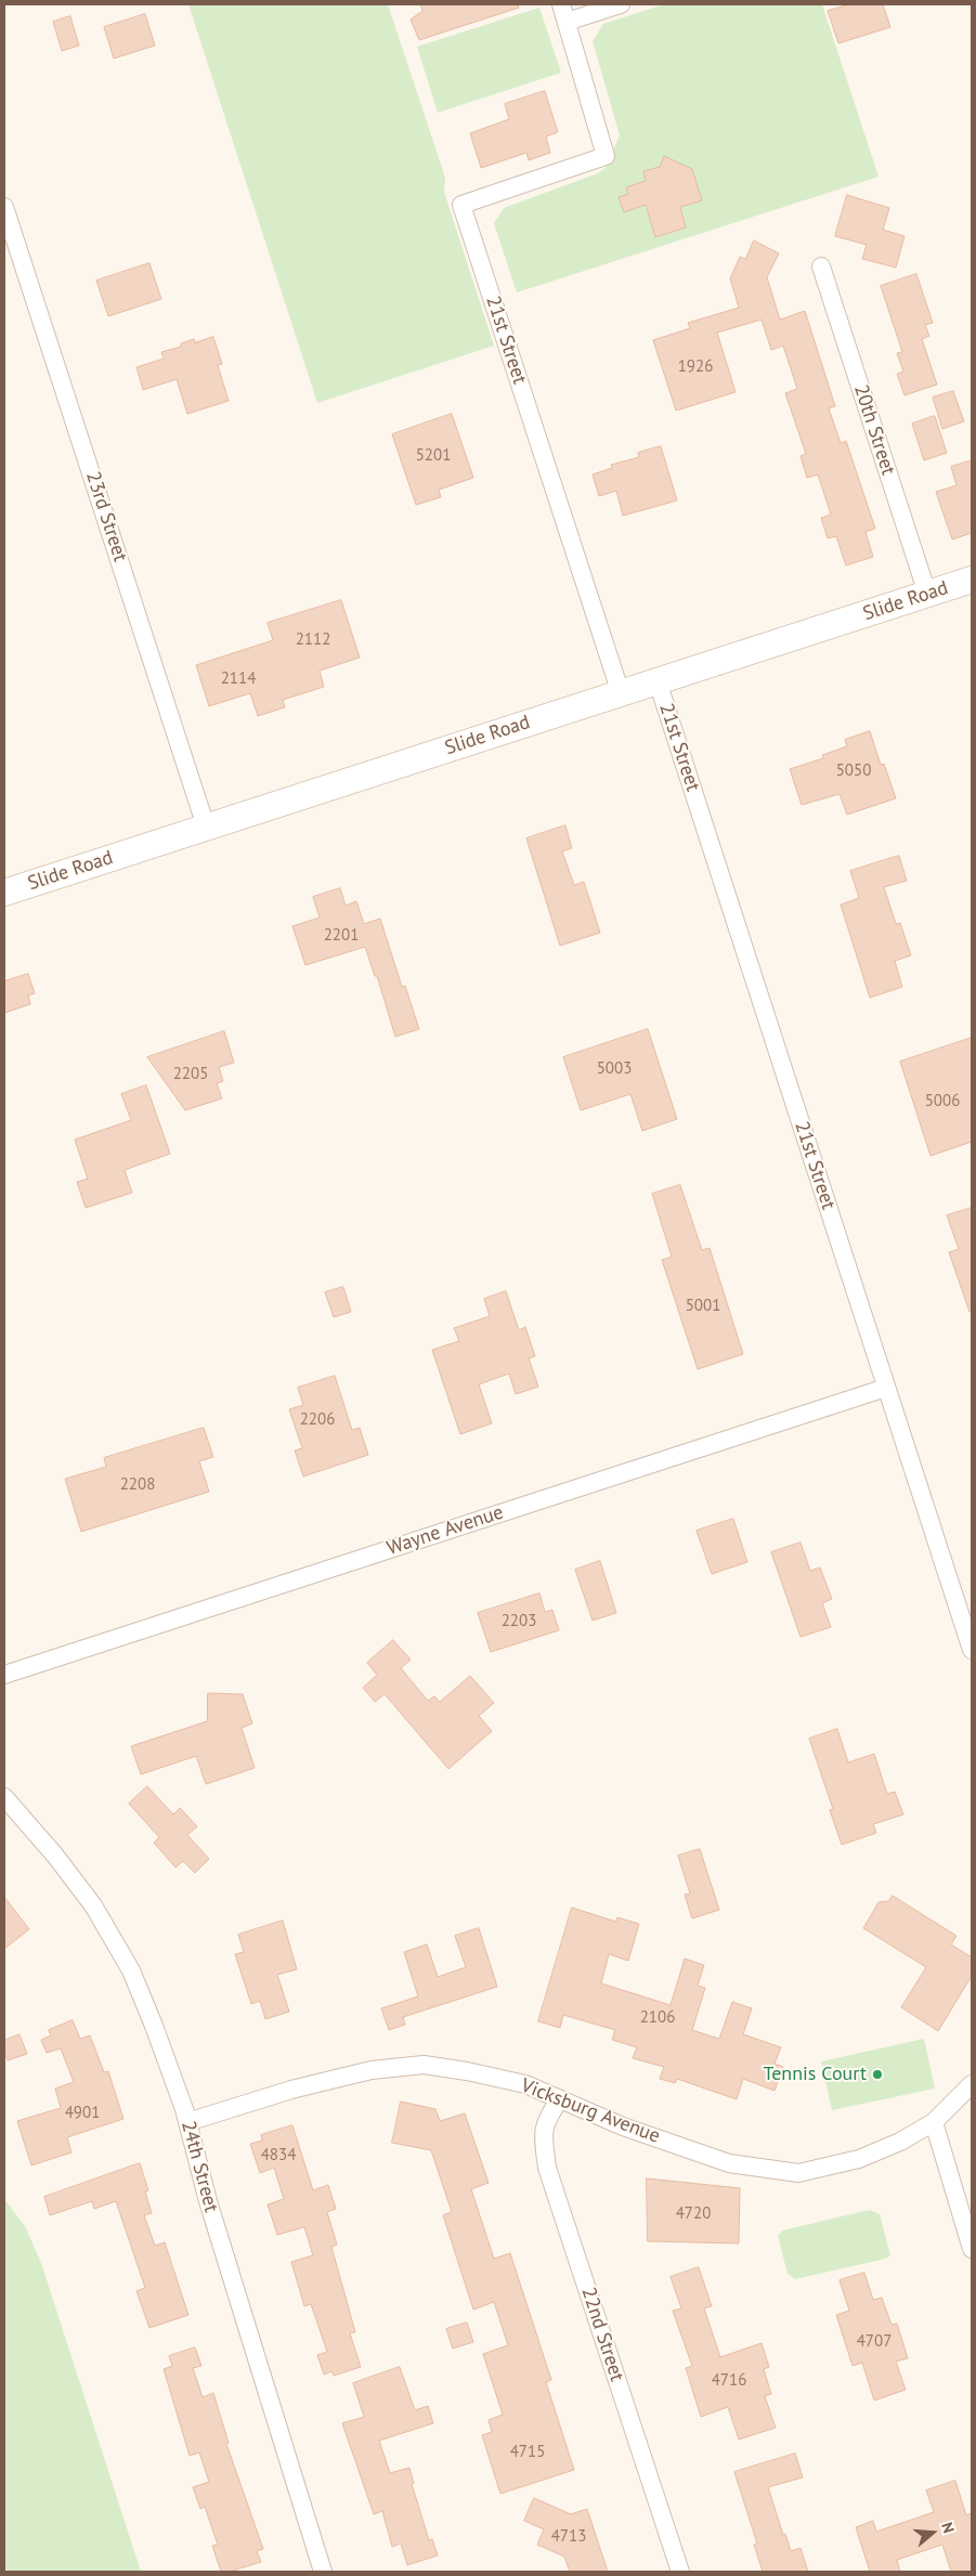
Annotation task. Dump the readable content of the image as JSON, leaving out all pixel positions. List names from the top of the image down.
{
  "streets": {
    "main road": ["Slide Road"],
    "street": [
      "21st Street",
      "20th Street",
      "23rd Street",
      "Wayne Avenue",
      "Vicksburg Avenue",
      "24th Street",
      "22nd Street"
    ]
  },
  "crossings": [
    ["21st Street", "Slide Road"],
    ["21st Street", "Wayne Avenue"],
    ["20th Street", "Slide Road"],
    ["23rd Street", "Slide Road"],
    ["Vicksburg Avenue", "24th Street"],
    ["Vicksburg Avenue", "22nd Street"]
  ],
  "places": ["Tennis Court"],
  "house_numbers": [
    "1926",
    "5201",
    "2112",
    "2114",
    "5050",
    "2201",
    "5003",
    "2205",
    "5006",
    "5001",
    "2206",
    "2208",
    "2203",
    "2106",
    "4901",
    "4834",
    "4720",
    "4707",
    "4716",
    "4715",
    "4713"
  ],
  "north": "right"
}
